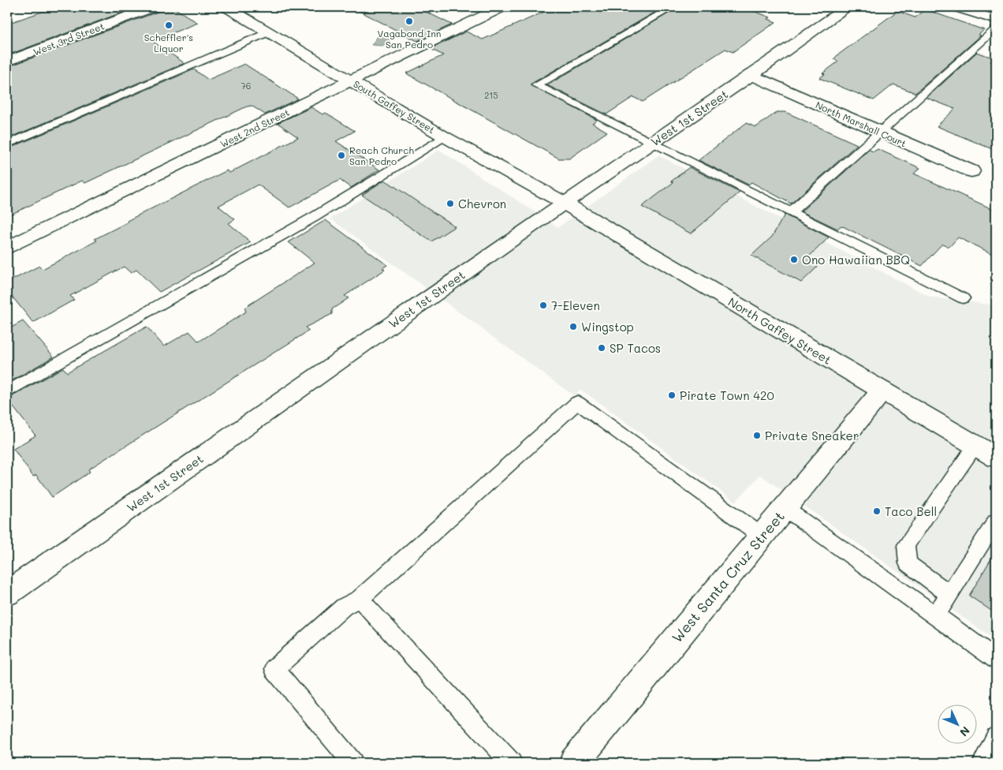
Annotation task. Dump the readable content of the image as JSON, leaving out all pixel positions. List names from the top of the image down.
{
  "streets": {
    "street": [
      "West 3rd Street",
      "South Gaffey Street",
      "West 1st Street",
      "North Marshall Court",
      "West 2nd Street",
      "North Gaffey Street",
      "West Santa Cruz Street"
    ]
  },
  "crossings": [
    ["South Gaffey Street", "West 1st Street"],
    ["South Gaffey Street", "West 2nd Street"],
    ["South Gaffey Street", "North Gaffey Street"],
    ["West 1st Street", "North Marshall Court"],
    ["West 1st Street", "North Gaffey Street"],
    ["North Gaffey Street", "West Santa Cruz Street"]
  ],
  "places": [
    "Vagabond Inn San Pedro",
    "Scheffler's Liquor",
    "Reach Church San Pedro",
    "Chevron",
    "Ono Hawaiian BBQ",
    "7-Eleven",
    "Wingstop",
    "SP Tacos",
    "Pirate Town 420",
    "Private Sneaker",
    "Taco Bell"
  ],
  "house_numbers": ["76", "215"],
  "north": "bottom right"
}
